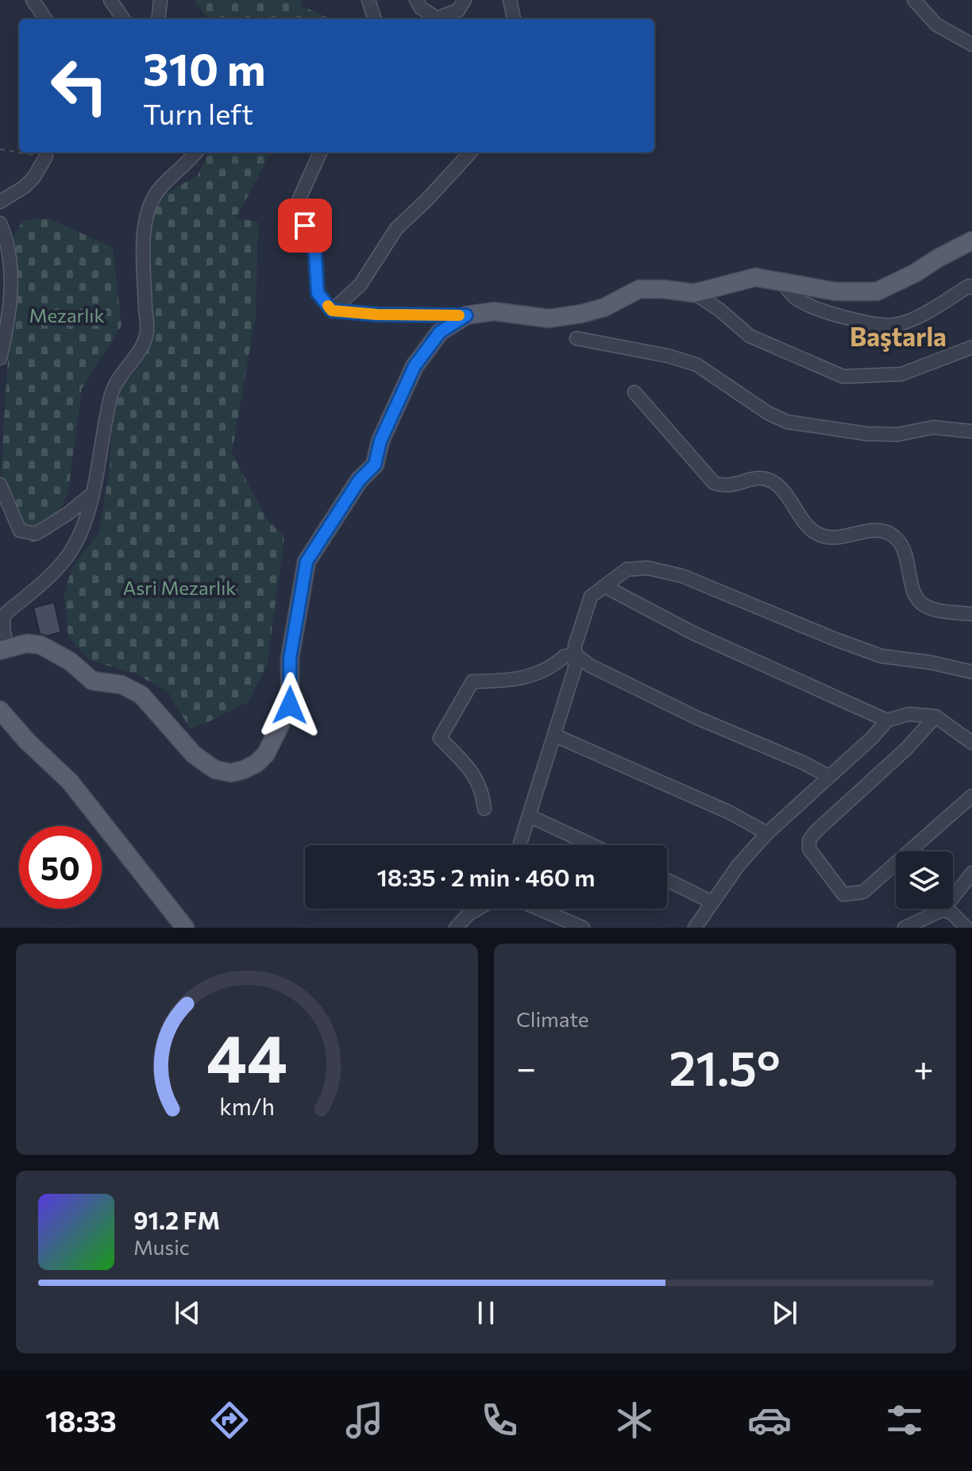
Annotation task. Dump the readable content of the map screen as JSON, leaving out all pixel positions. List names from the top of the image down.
{
  "districts": ["Baştarla"],
  "parks": ["Mezarlık", "Asri Mezarlık"],
  "page": {
    "turn": ["310 m", "Turn left"],
    "limit": "50",
    "trip": "18:35 · 2 min · 460 m",
    "tile": "Climate",
    "heat": ["−", "21.5°", "+"],
    "song": ["91.2 FM", "Music"],
    "tabs": "18:33",
    "gauge": ["44", "km/h"]
  }
}
